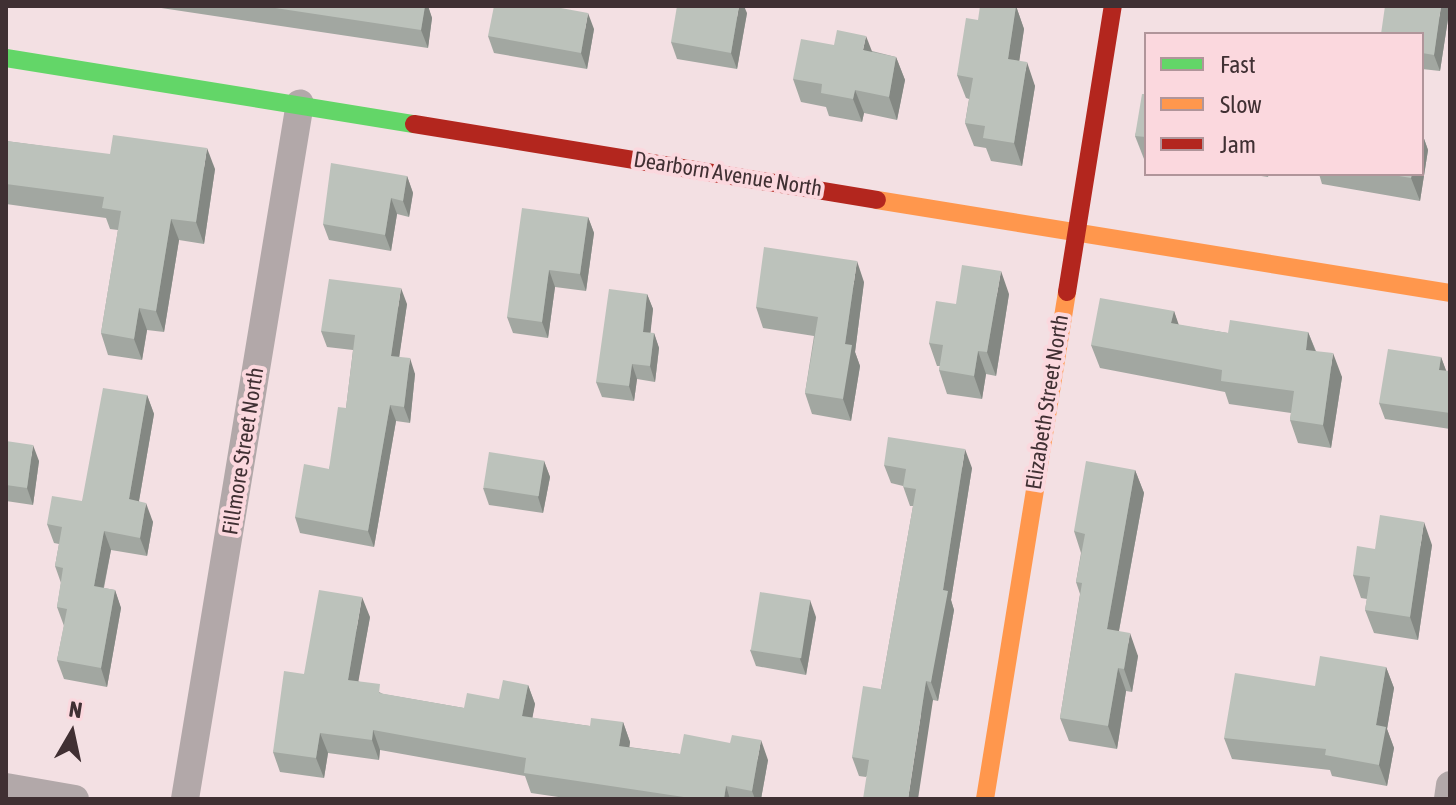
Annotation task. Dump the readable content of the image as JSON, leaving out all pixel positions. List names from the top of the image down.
{
  "streets": {
    "street": ["Dearborn Avenue North", "Elizabeth Street North", "Fillmore Street North"]
  },
  "crossings": [
    ["Dearborn Avenue North", "Elizabeth Street North"],
    ["Dearborn Avenue North", "Fillmore Street North"]
  ],
  "legend": ["Fast", "Slow", "Jam"],
  "north": "top"
}
